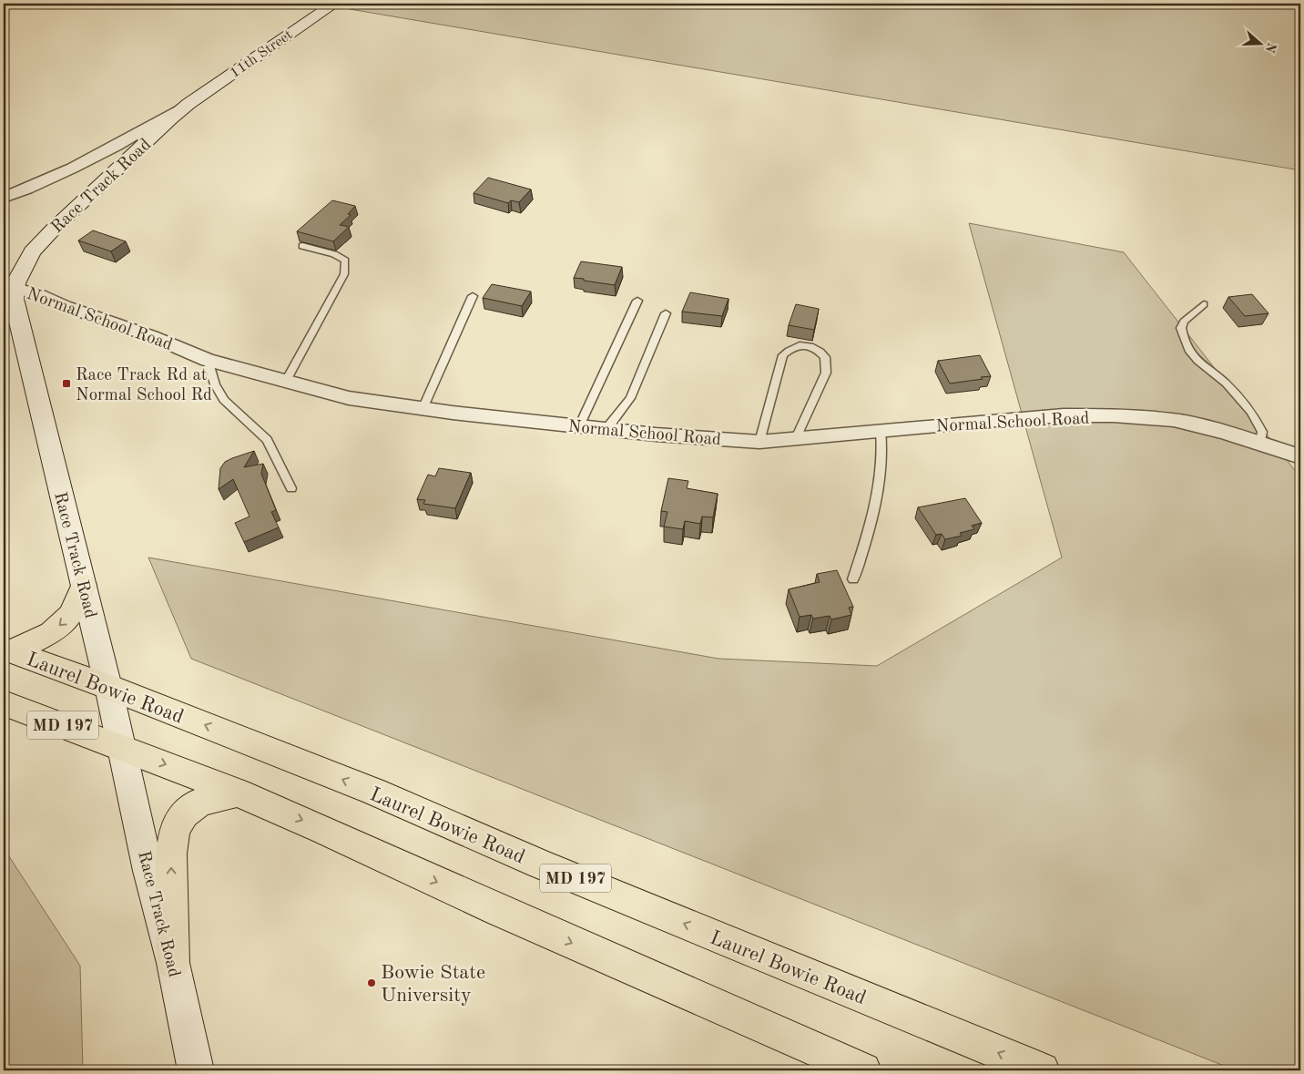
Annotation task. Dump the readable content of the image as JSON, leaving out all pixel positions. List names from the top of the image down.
{
  "streets": {
    "main road": [
      "11th Street",
      "Race Track Road",
      "Laurel Bowie Road",
      "MD 197"
    ],
    "street": ["Normal School Road"]
  },
  "crossings": [
    ["11th Street", "Race Track Road"],
    ["Race Track Road", "Normal School Road"],
    ["Race Track Road", "Laurel Bowie Road"],
    ["Race Track Road", "MD 197"]
  ],
  "places": {
    "transit": ["Race Track Rd at Normal School Rd"],
    "other": ["Bowie State University"]
  },
  "north": "right"
}
